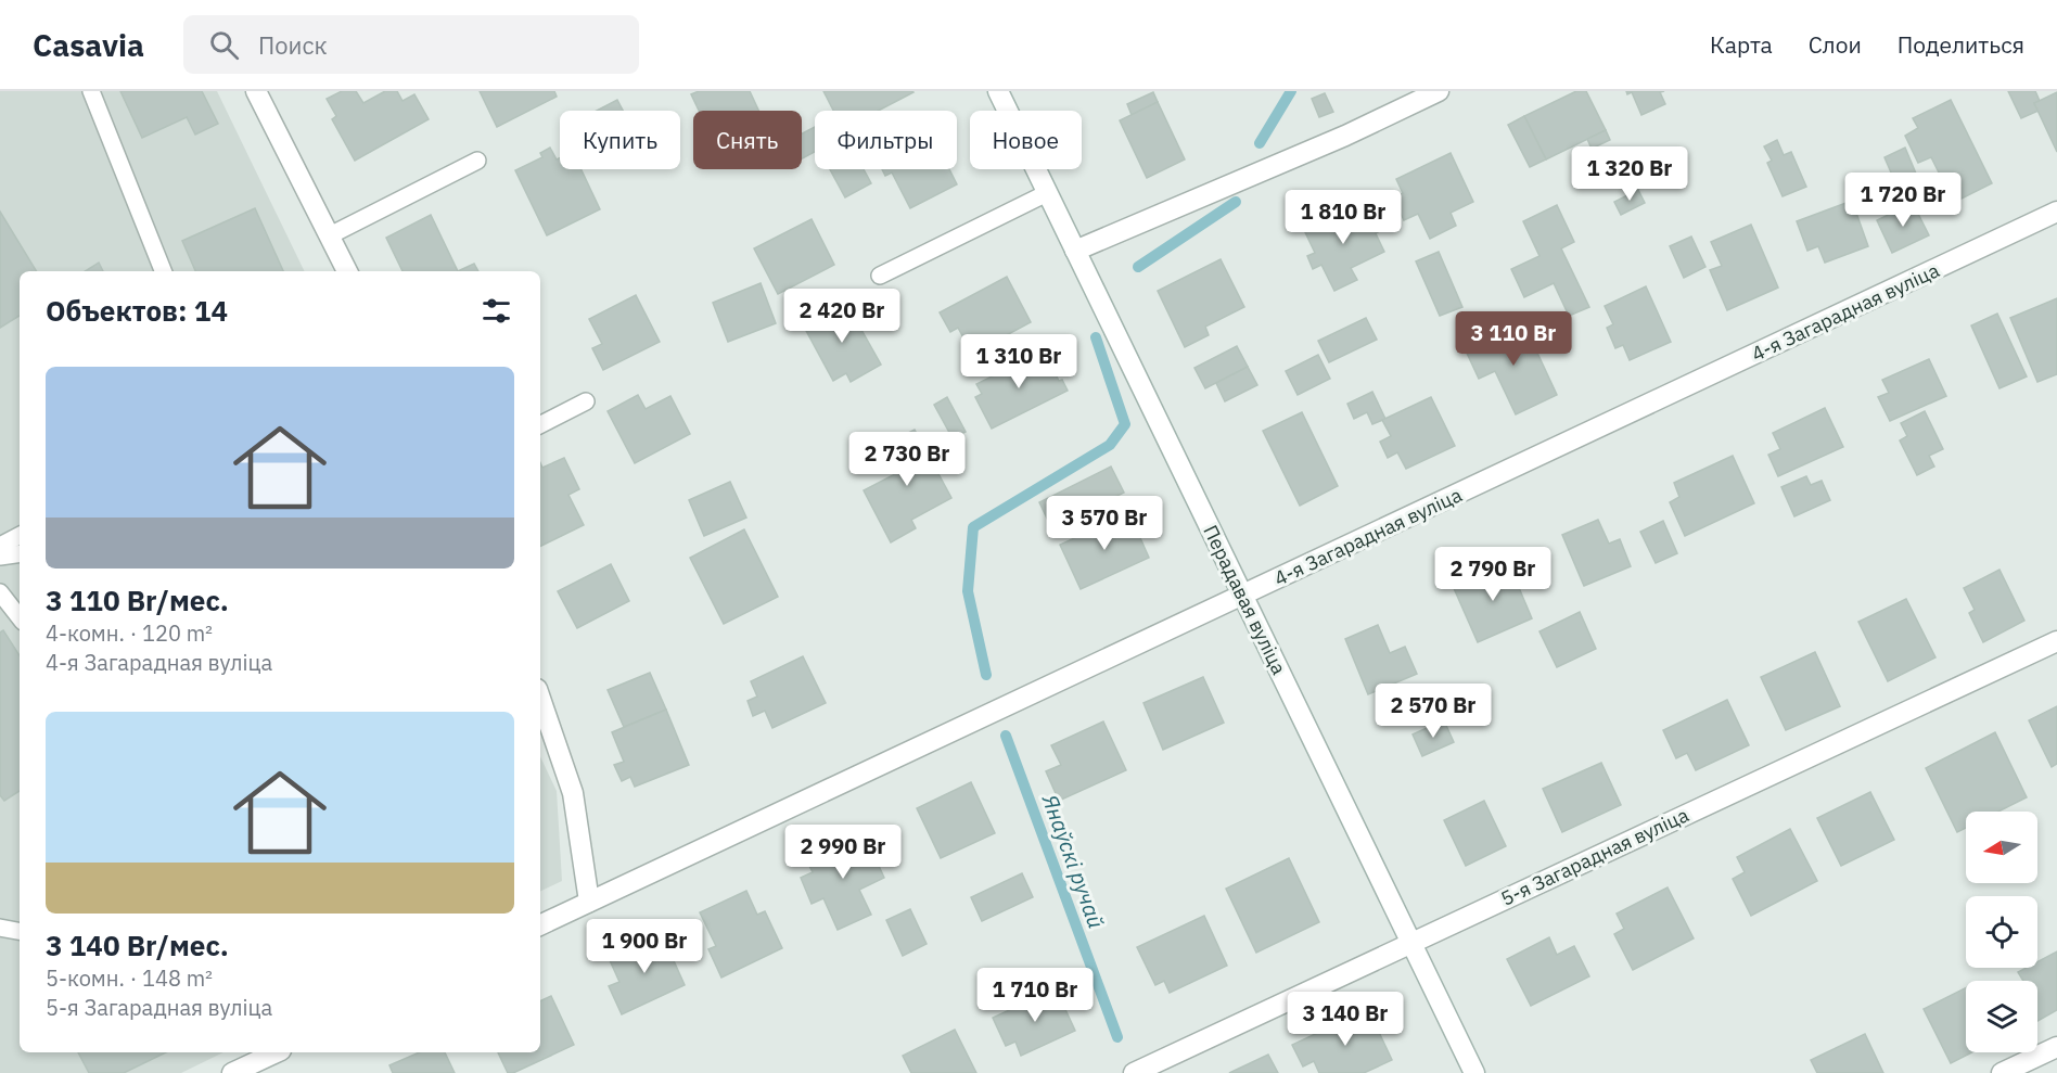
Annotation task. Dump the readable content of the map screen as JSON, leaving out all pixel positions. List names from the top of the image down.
{
  "streets": {
    "street": ["4-я Загарадная вуліца", "Перадавая вуліца", "5-я Загарадная вуліца"]
  },
  "crossings": [
    ["4-я Загарадная вуліца", "Перадавая вуліца"],
    ["Перадавая вуліца", "5-я Загарадная вуліца"]
  ],
  "water": ["Янаўскі ручай"],
  "north": "left",
  "page": {
    "header": "Casavia",
    "search": "Поиск",
    "nav": ["Карта", "Слои", "Поделиться"],
    "chip": [
      "Купить",
      "Снять",
      "Фильтры",
      "Новое"
    ],
    "price": [
      "1 320 Br",
      "1 720 Br",
      "1 810 Br",
      "2 420 Br",
      "3 110 Br",
      "1 310 Br",
      "2 730 Br",
      "3 570 Br",
      "2 790 Br",
      "2 570 Br",
      "2 990 Br",
      "1 900 Br",
      "1 710 Br",
      "3 140 Br"
    ],
    "heading": "Объектов: 14",
    "list": [
      {
        "name": "3 110 Br/мес.",
        "note": "4-комн. · 120 m² · 4-я Загарадная вуліца"
      },
      {
        "name": "3 140 Br/мес.",
        "note": "5-комн. · 148 m² · 5-я Загарадная вуліца"
      }
    ]
  }
}
